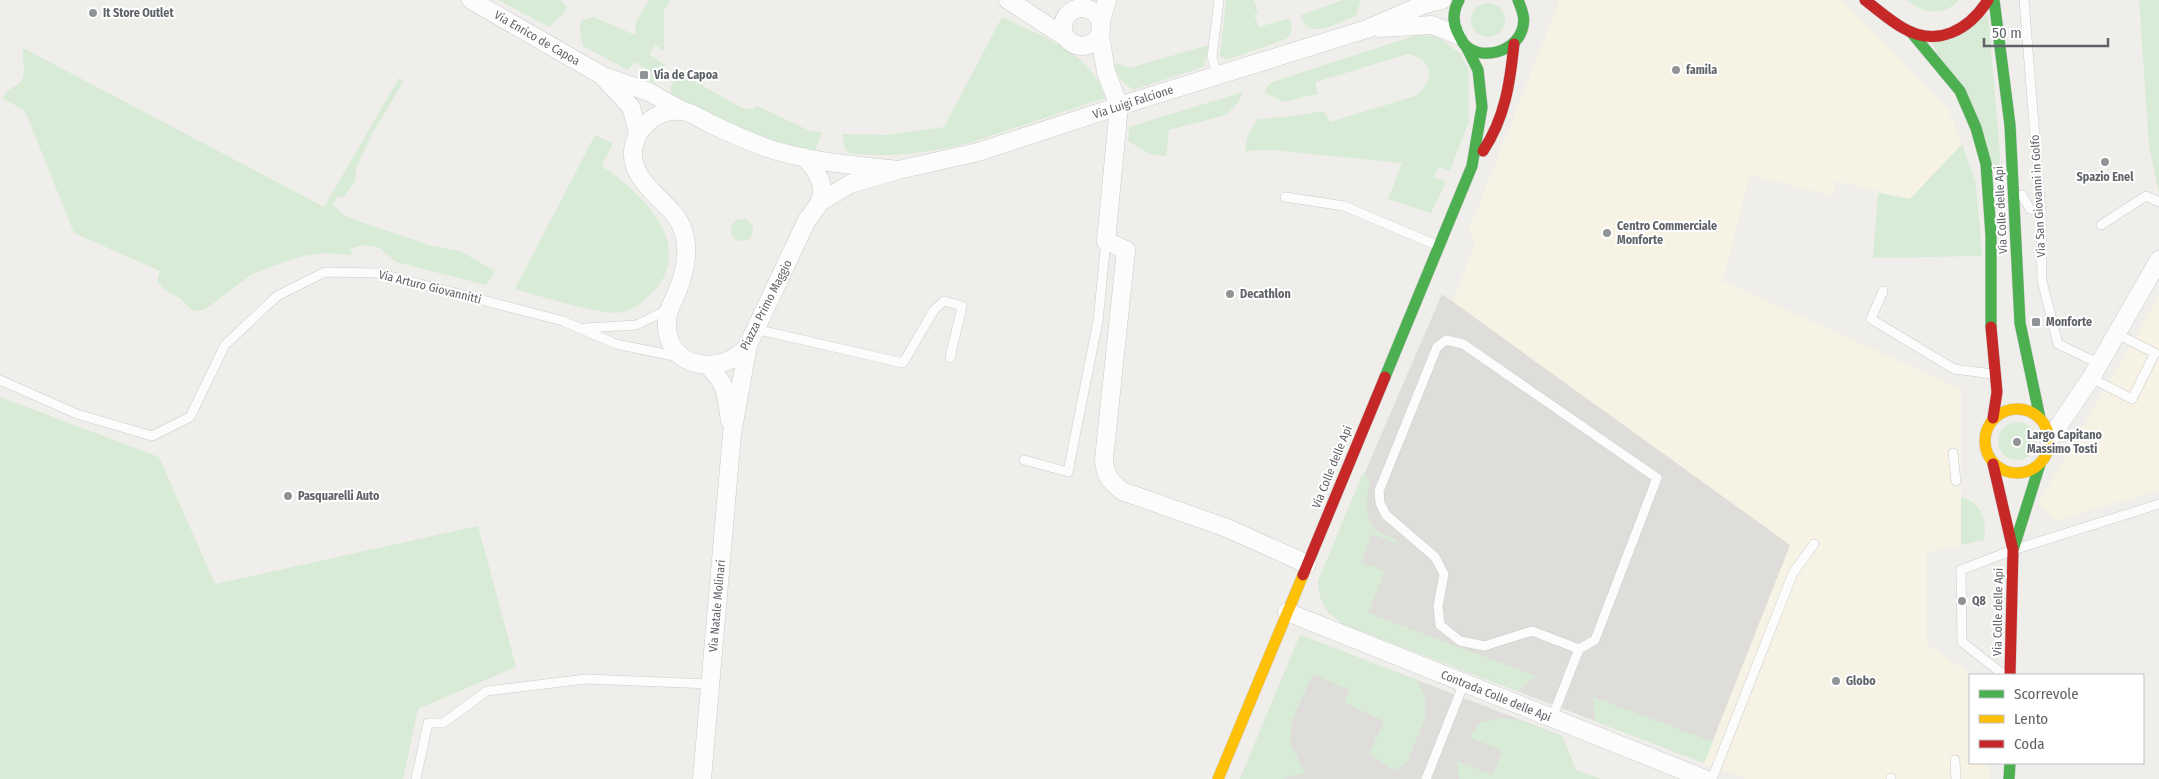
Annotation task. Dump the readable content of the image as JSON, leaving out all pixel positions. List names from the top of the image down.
{
  "streets": {
    "main road": ["Via Colle delle Api"],
    "street": [
      "Via Enrico de Capoa",
      "Via Luigi Falcione",
      "Piazza Primo Maggio",
      "Via Natale Molinari",
      "Contrada Colle delle Api"
    ],
    "lane": ["Via San Giovanni in Golfo", "Via Arturo Giovannitti"]
  },
  "crossings": [
    ["Via Luigi Falcione", "Via Colle delle Api"],
    ["Via Luigi Falcione", "Piazza Primo Maggio"],
    ["Via Colle delle Api", "Contrada Colle delle Api"],
    ["Piazza Primo Maggio", "Via Natale Molinari"]
  ],
  "places": {
    "other": [
      "It Store Outlet",
      "famila",
      "Spazio Enel",
      "Centro Commerciale Monforte",
      "Decathlon",
      "Largo Capitano Massimo Tosti",
      "Pasquarelli Auto",
      "Q8",
      "Globo"
    ],
    "transit": ["Via de Capoa", "Monforte"]
  },
  "legend": ["Scorrevole", "Lento", "Coda"],
  "scale_bar": "50 m"
}
